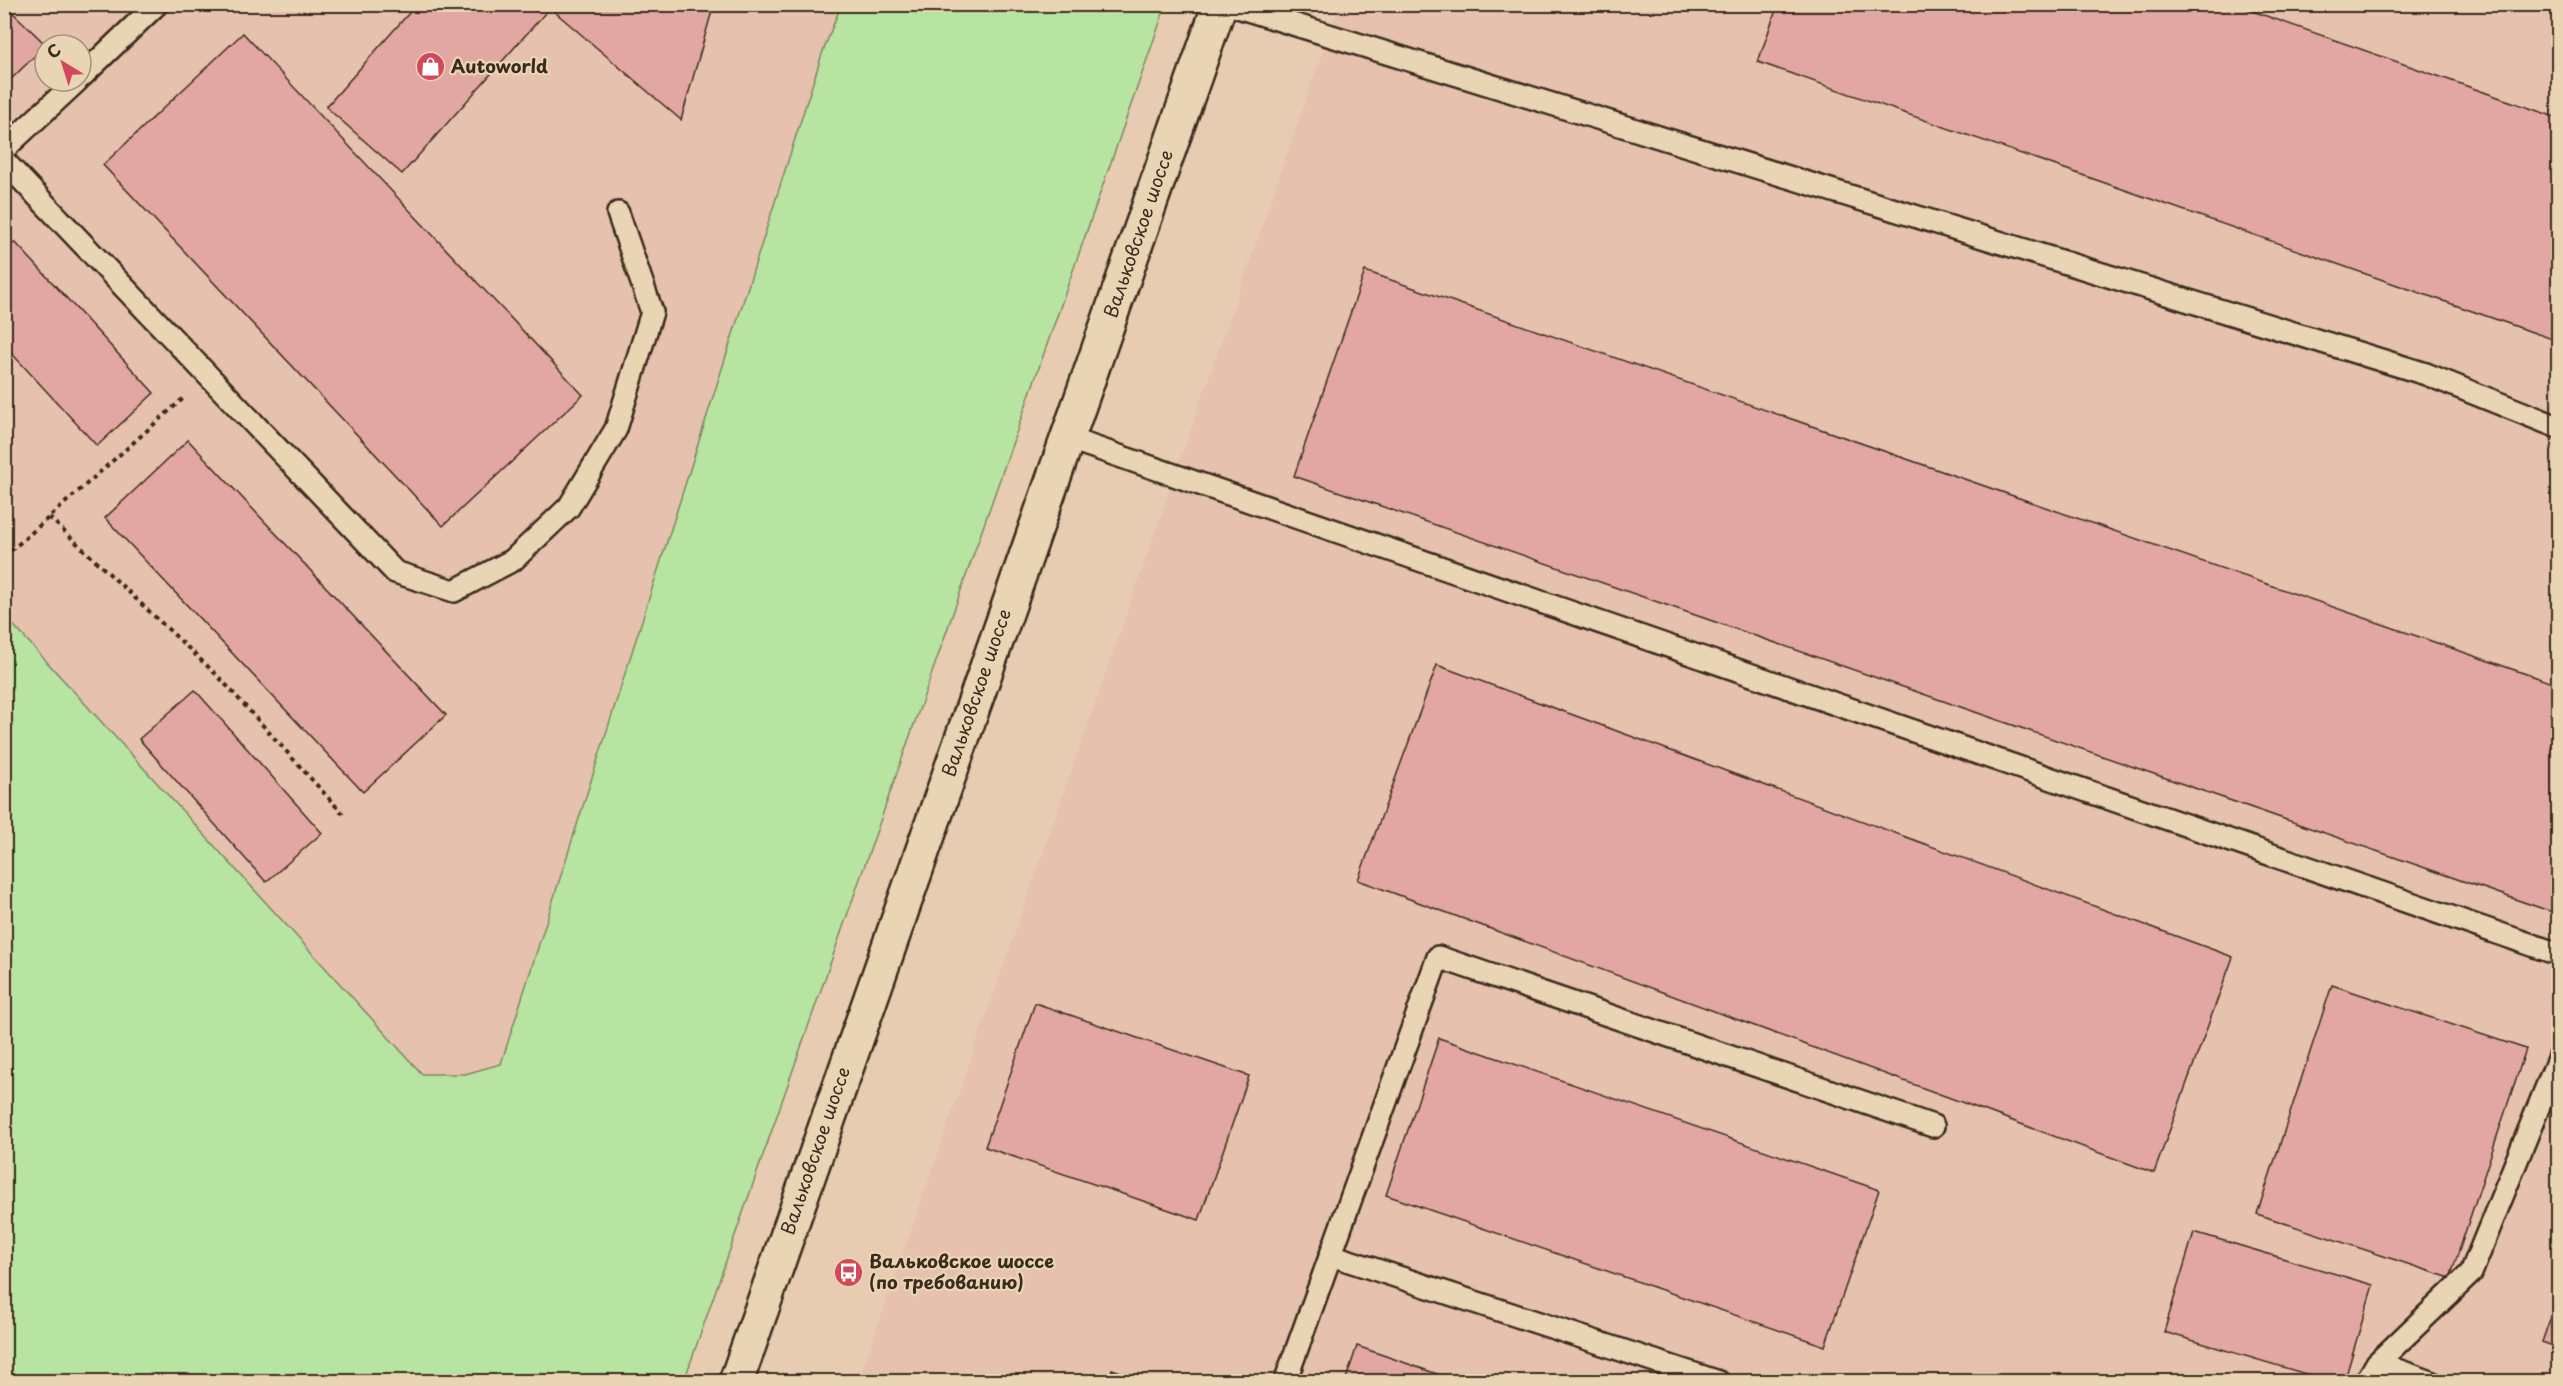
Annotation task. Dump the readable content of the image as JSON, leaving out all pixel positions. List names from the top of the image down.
{
  "streets": {
    "main road": ["Вальковское шоссе"]
  },
  "places": {
    "shop": ["Autoworld"],
    "bus stop": ["Вальковское шоссе (по требованию)"]
  },
  "north": "top left"
}
